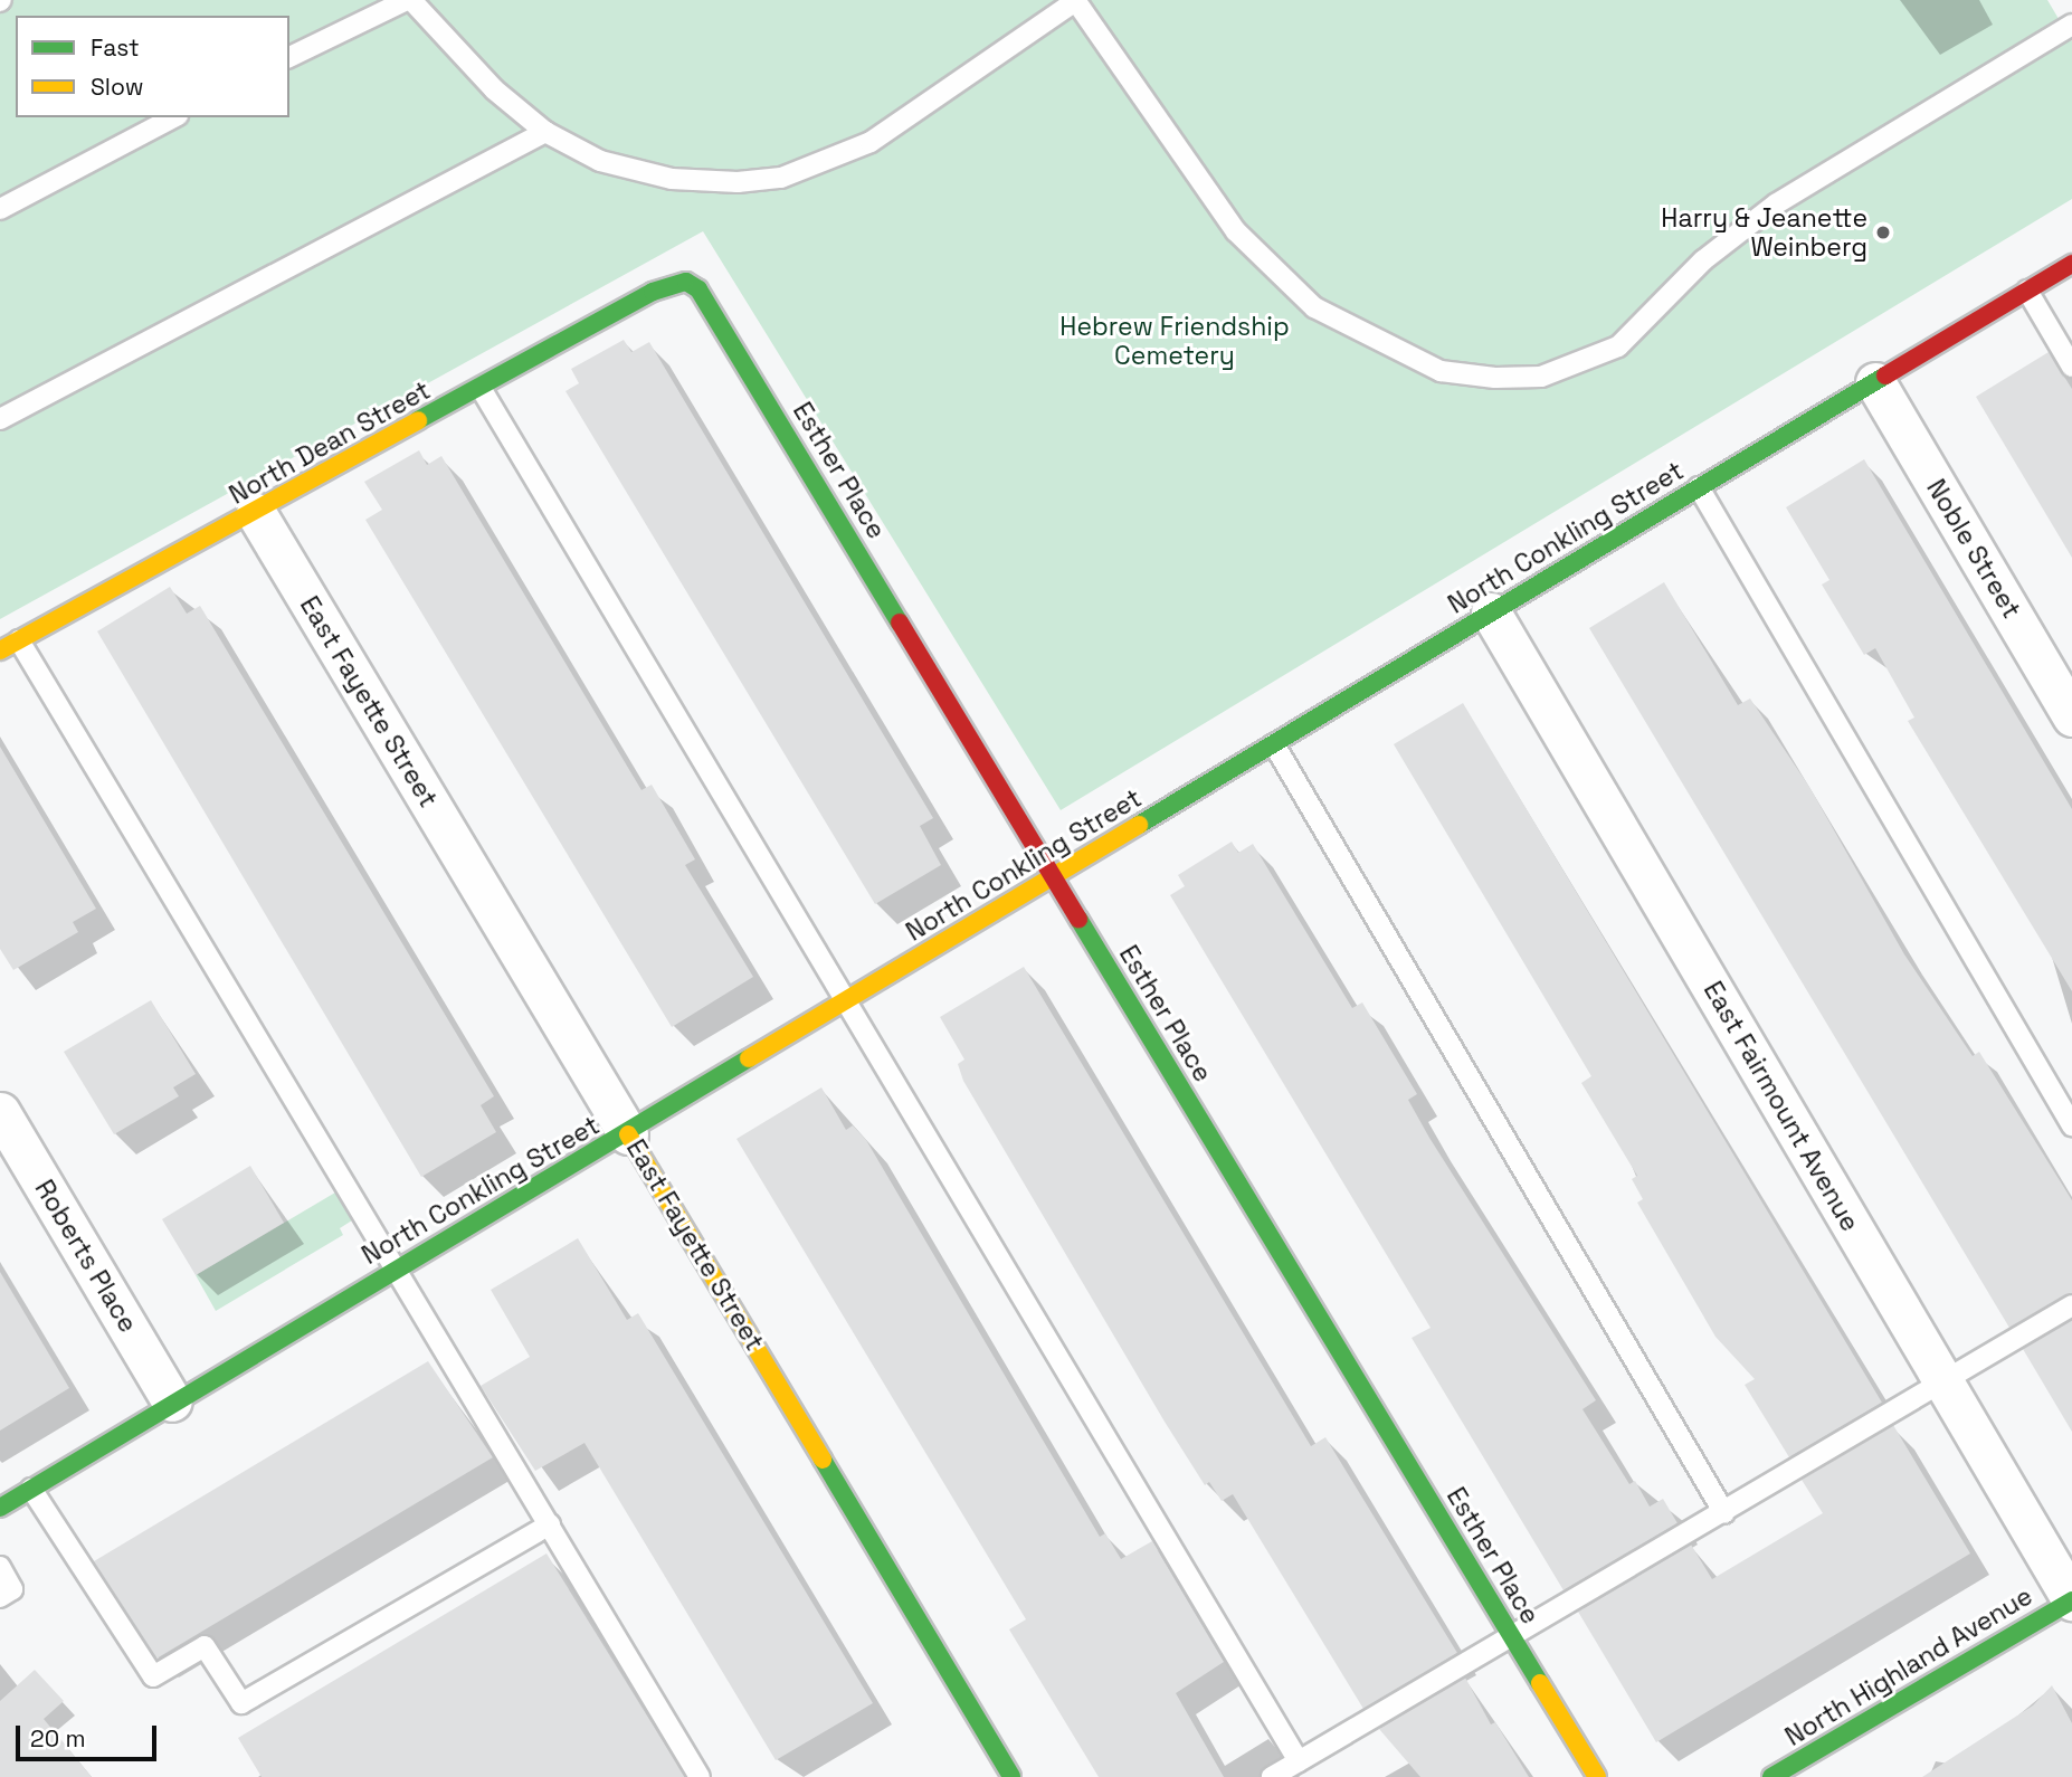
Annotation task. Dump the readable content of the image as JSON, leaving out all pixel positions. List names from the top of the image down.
{
  "streets": {
    "street": [
      "North Dean Street",
      "Esther Place",
      "North Conkling Street",
      "Noble Street",
      "East Fayette Street",
      "East Fairmount Avenue",
      "Roberts Place",
      "North Highland Avenue"
    ]
  },
  "crossings": [
    ["North Dean Street", "Esther Place"],
    ["North Dean Street", "East Fayette Street"],
    ["Esther Place", "North Conkling Street"],
    ["North Conkling Street", "Noble Street"],
    ["North Conkling Street", "East Fayette Street"],
    ["North Conkling Street", "East Fairmount Avenue"],
    ["North Conkling Street", "Roberts Place"],
    ["East Fairmount Avenue", "North Highland Avenue"]
  ],
  "parks": ["Hebrew Friendship Cemetery"],
  "places": ["Harry & Jeanette Weinberg"],
  "legend": ["Fast", "Slow"],
  "scale_bar": "20 m"
}
